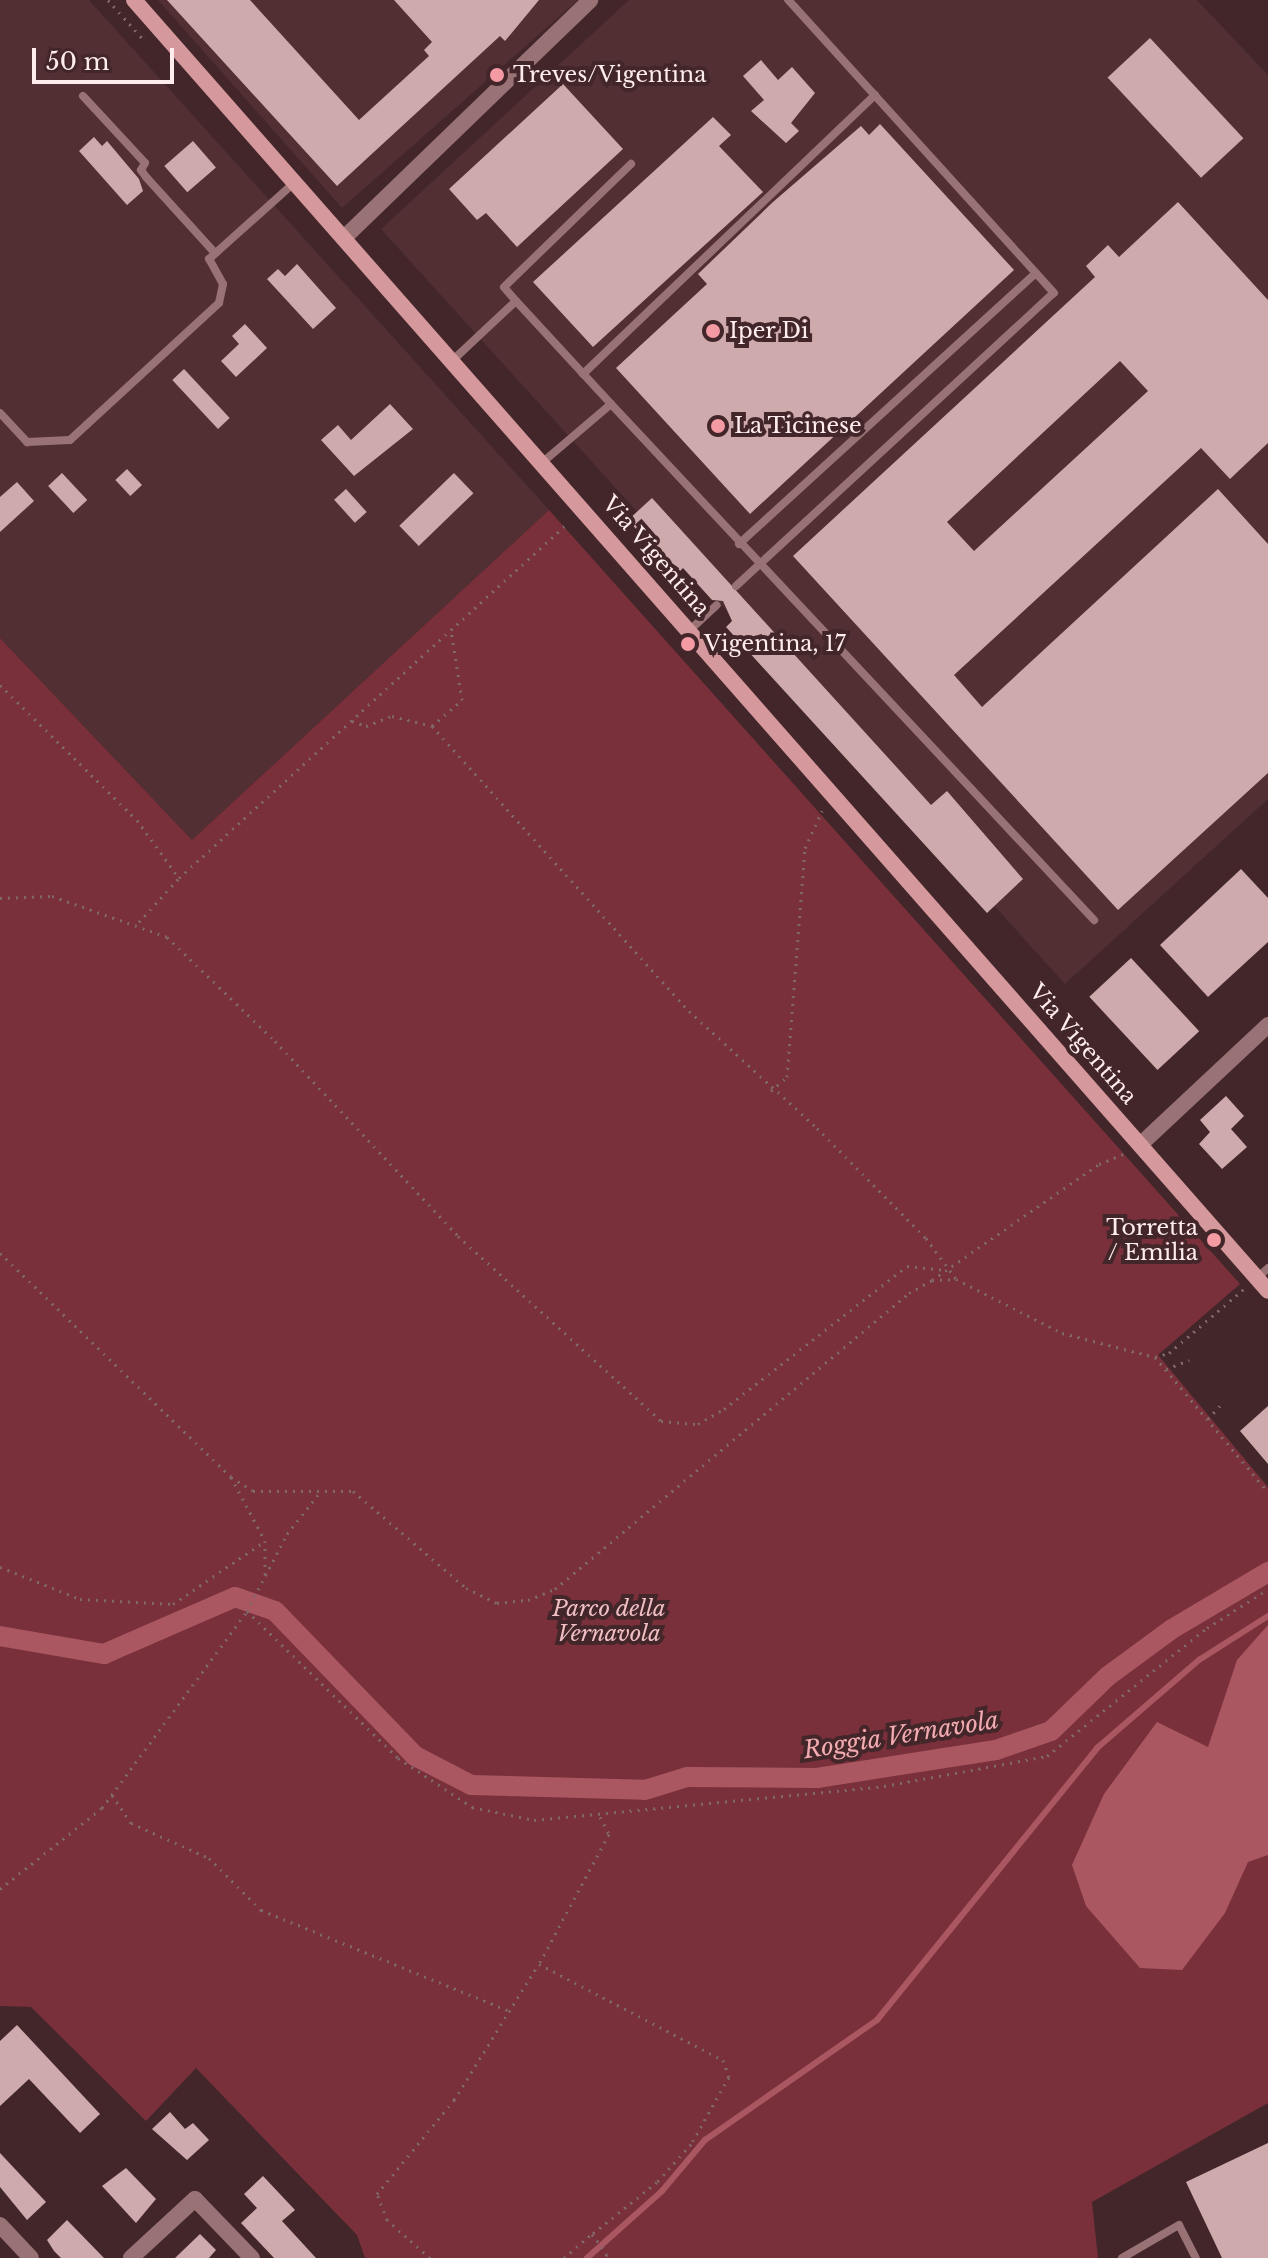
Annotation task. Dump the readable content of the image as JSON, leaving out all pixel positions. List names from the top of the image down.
{
  "streets": {
    "street": ["Via Vigentina"]
  },
  "water": ["Roggia Vernavola"],
  "parks": ["Parco della Vernavola"],
  "places": [
    "Treves/Vigentina",
    "Iper Di",
    "La Ticinese",
    "Vigentina, 17",
    "Torretta / Emilia"
  ],
  "scale_bar": "50 m"
}
